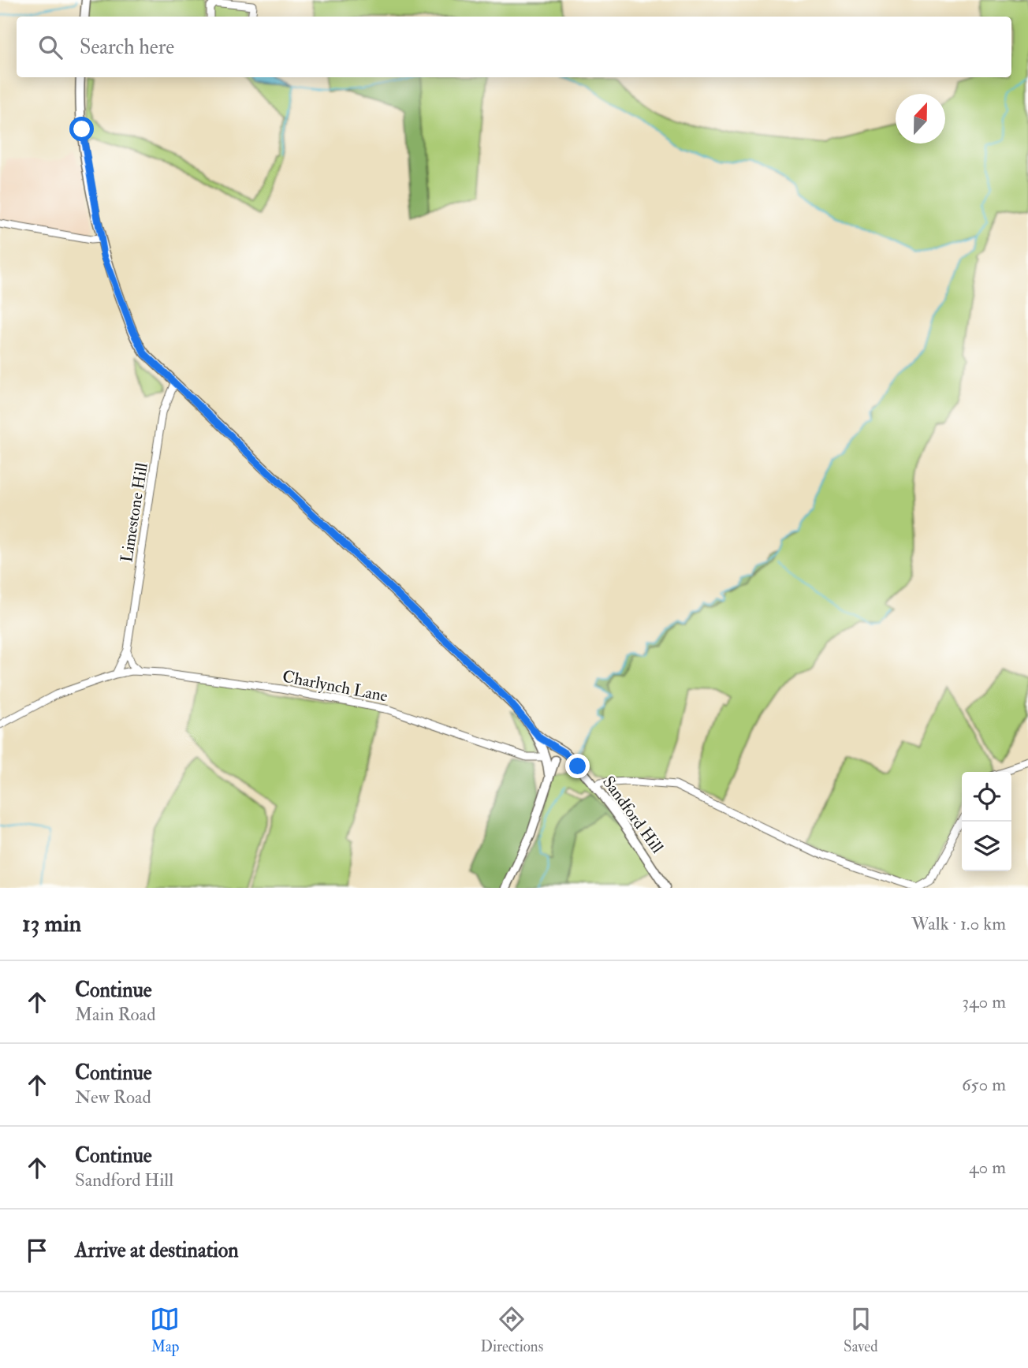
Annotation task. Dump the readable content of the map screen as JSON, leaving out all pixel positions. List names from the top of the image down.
{
  "streets": {
    "main road": ["Sandford Hill"],
    "street": ["Limestone Hill", "Charlynch Lane"]
  },
  "crossings": [
    ["Limestone Hill", "Charlynch Lane"]
  ],
  "north": "top",
  "page": {
    "search": "Search here",
    "heading": ["13 min", "Walk · 1.0 km"],
    "list": [
      ["Continue", "Main Road", "340 m"],
      ["Continue", "New Road", "650 m"],
      ["Continue", "Sandford Hill", "40 m"],
      "Arrive at destination"
    ],
    "nav": ["Map", "Directions", "Saved"]
  }
}
